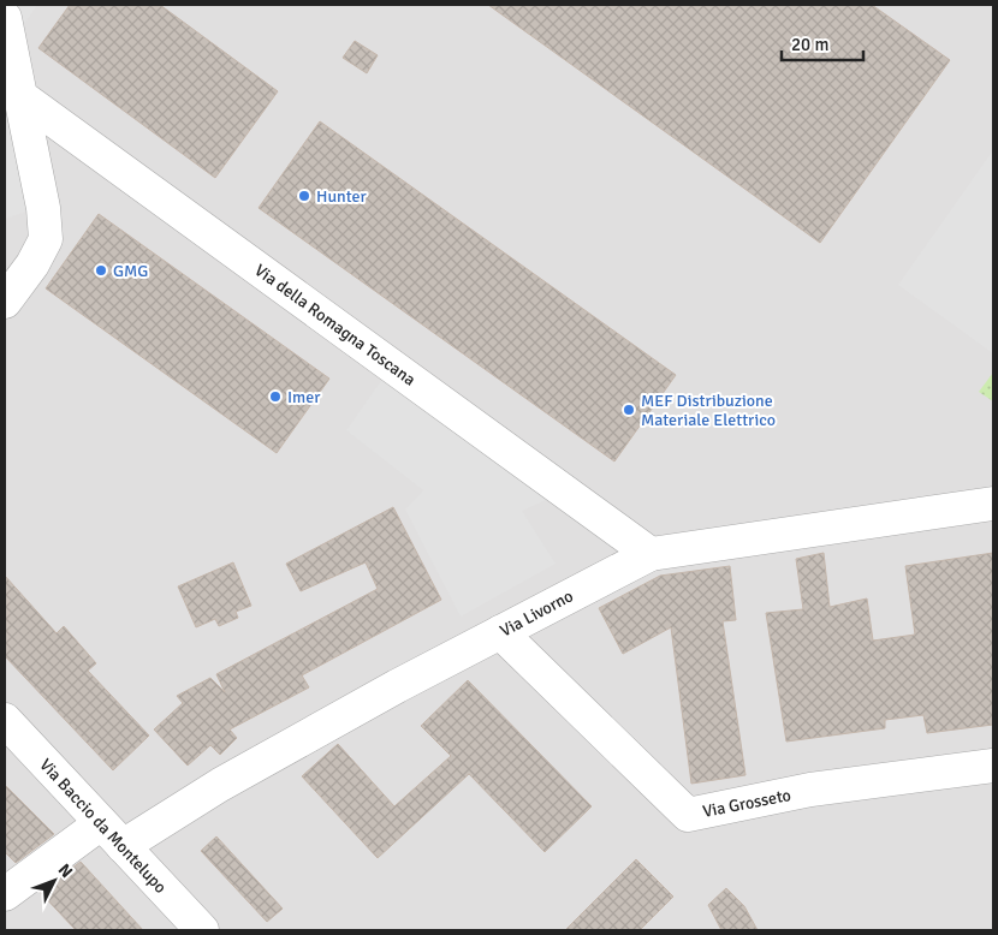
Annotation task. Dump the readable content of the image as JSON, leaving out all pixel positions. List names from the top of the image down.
{
  "streets": {
    "street": [
      "Via della Romagna Toscana",
      "Via Livorno",
      "Via Grosseto",
      "Via Baccio da Montelupo"
    ]
  },
  "crossings": [
    ["Via della Romagna Toscana", "Via Livorno"],
    ["Via Livorno", "Via Grosseto"],
    ["Via Livorno", "Via Baccio da Montelupo"]
  ],
  "places": [
    "Hunter",
    "GMG",
    "Imer",
    "MEF Distribuzione Materiale Elettrico"
  ],
  "scale_bar": "20 m",
  "north": "top right"
}
